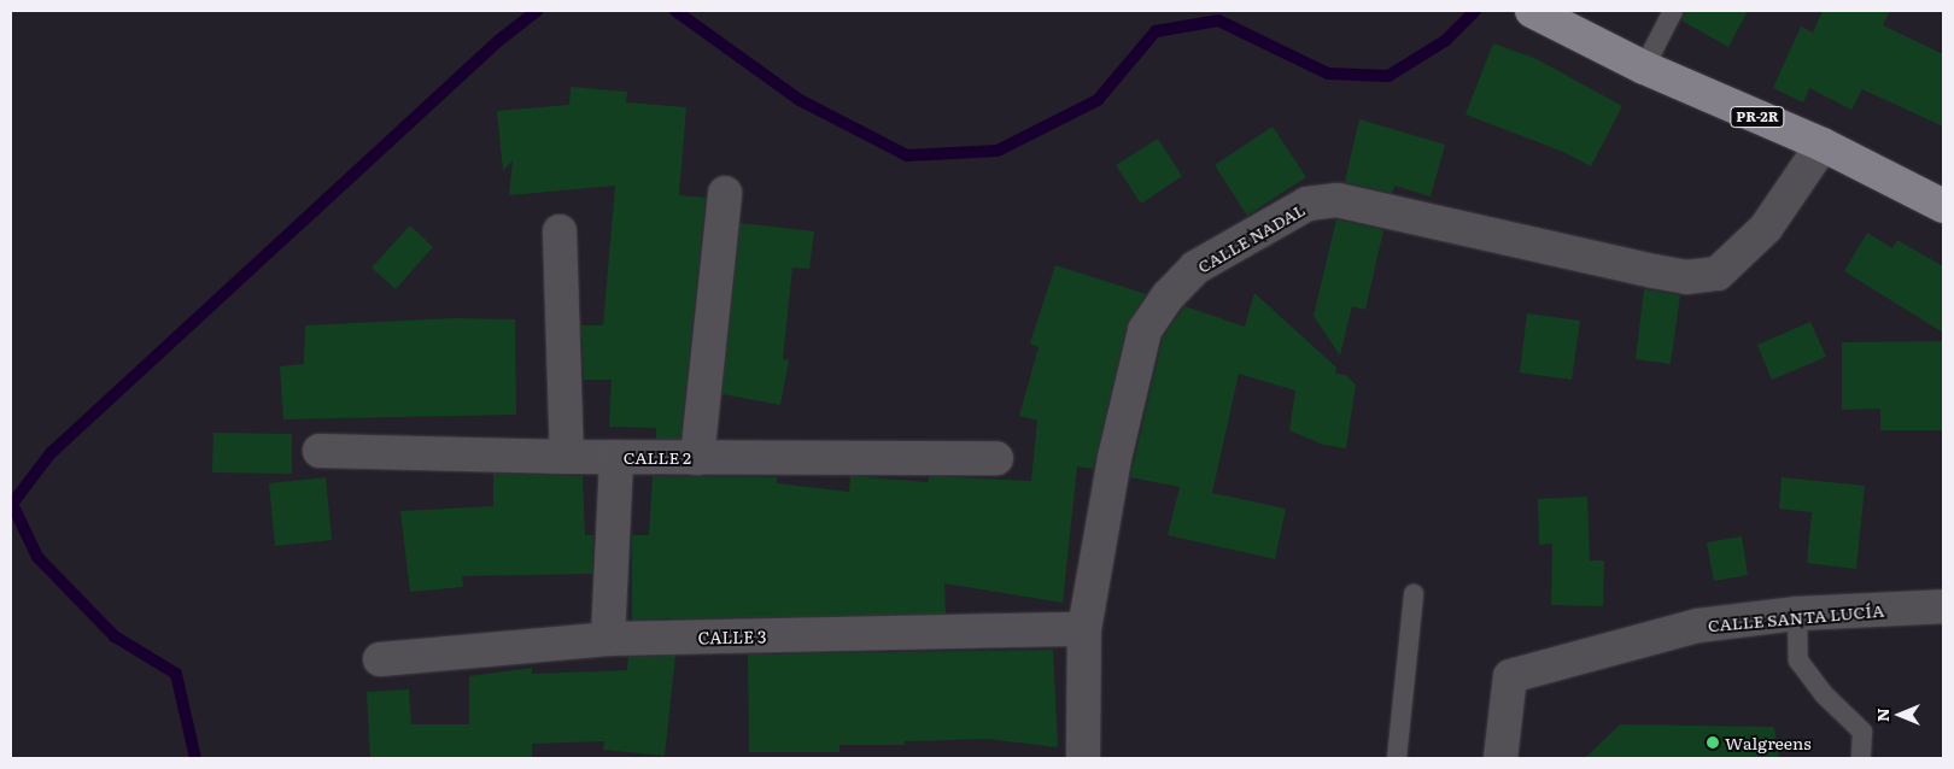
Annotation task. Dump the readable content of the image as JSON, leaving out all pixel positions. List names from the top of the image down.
{
  "streets": {
    "main road": ["PR-2R"],
    "street": [
      "CALLE NADAL",
      "CALLE 2",
      "CALLE SANTA LUCÍA",
      "CALLE 3"
    ]
  },
  "crossings": [
    ["PR-2R", "CALLE NADAL"],
    ["CALLE NADAL", "CALLE 3"]
  ],
  "places": ["Walgreens"],
  "north": "left"
}
